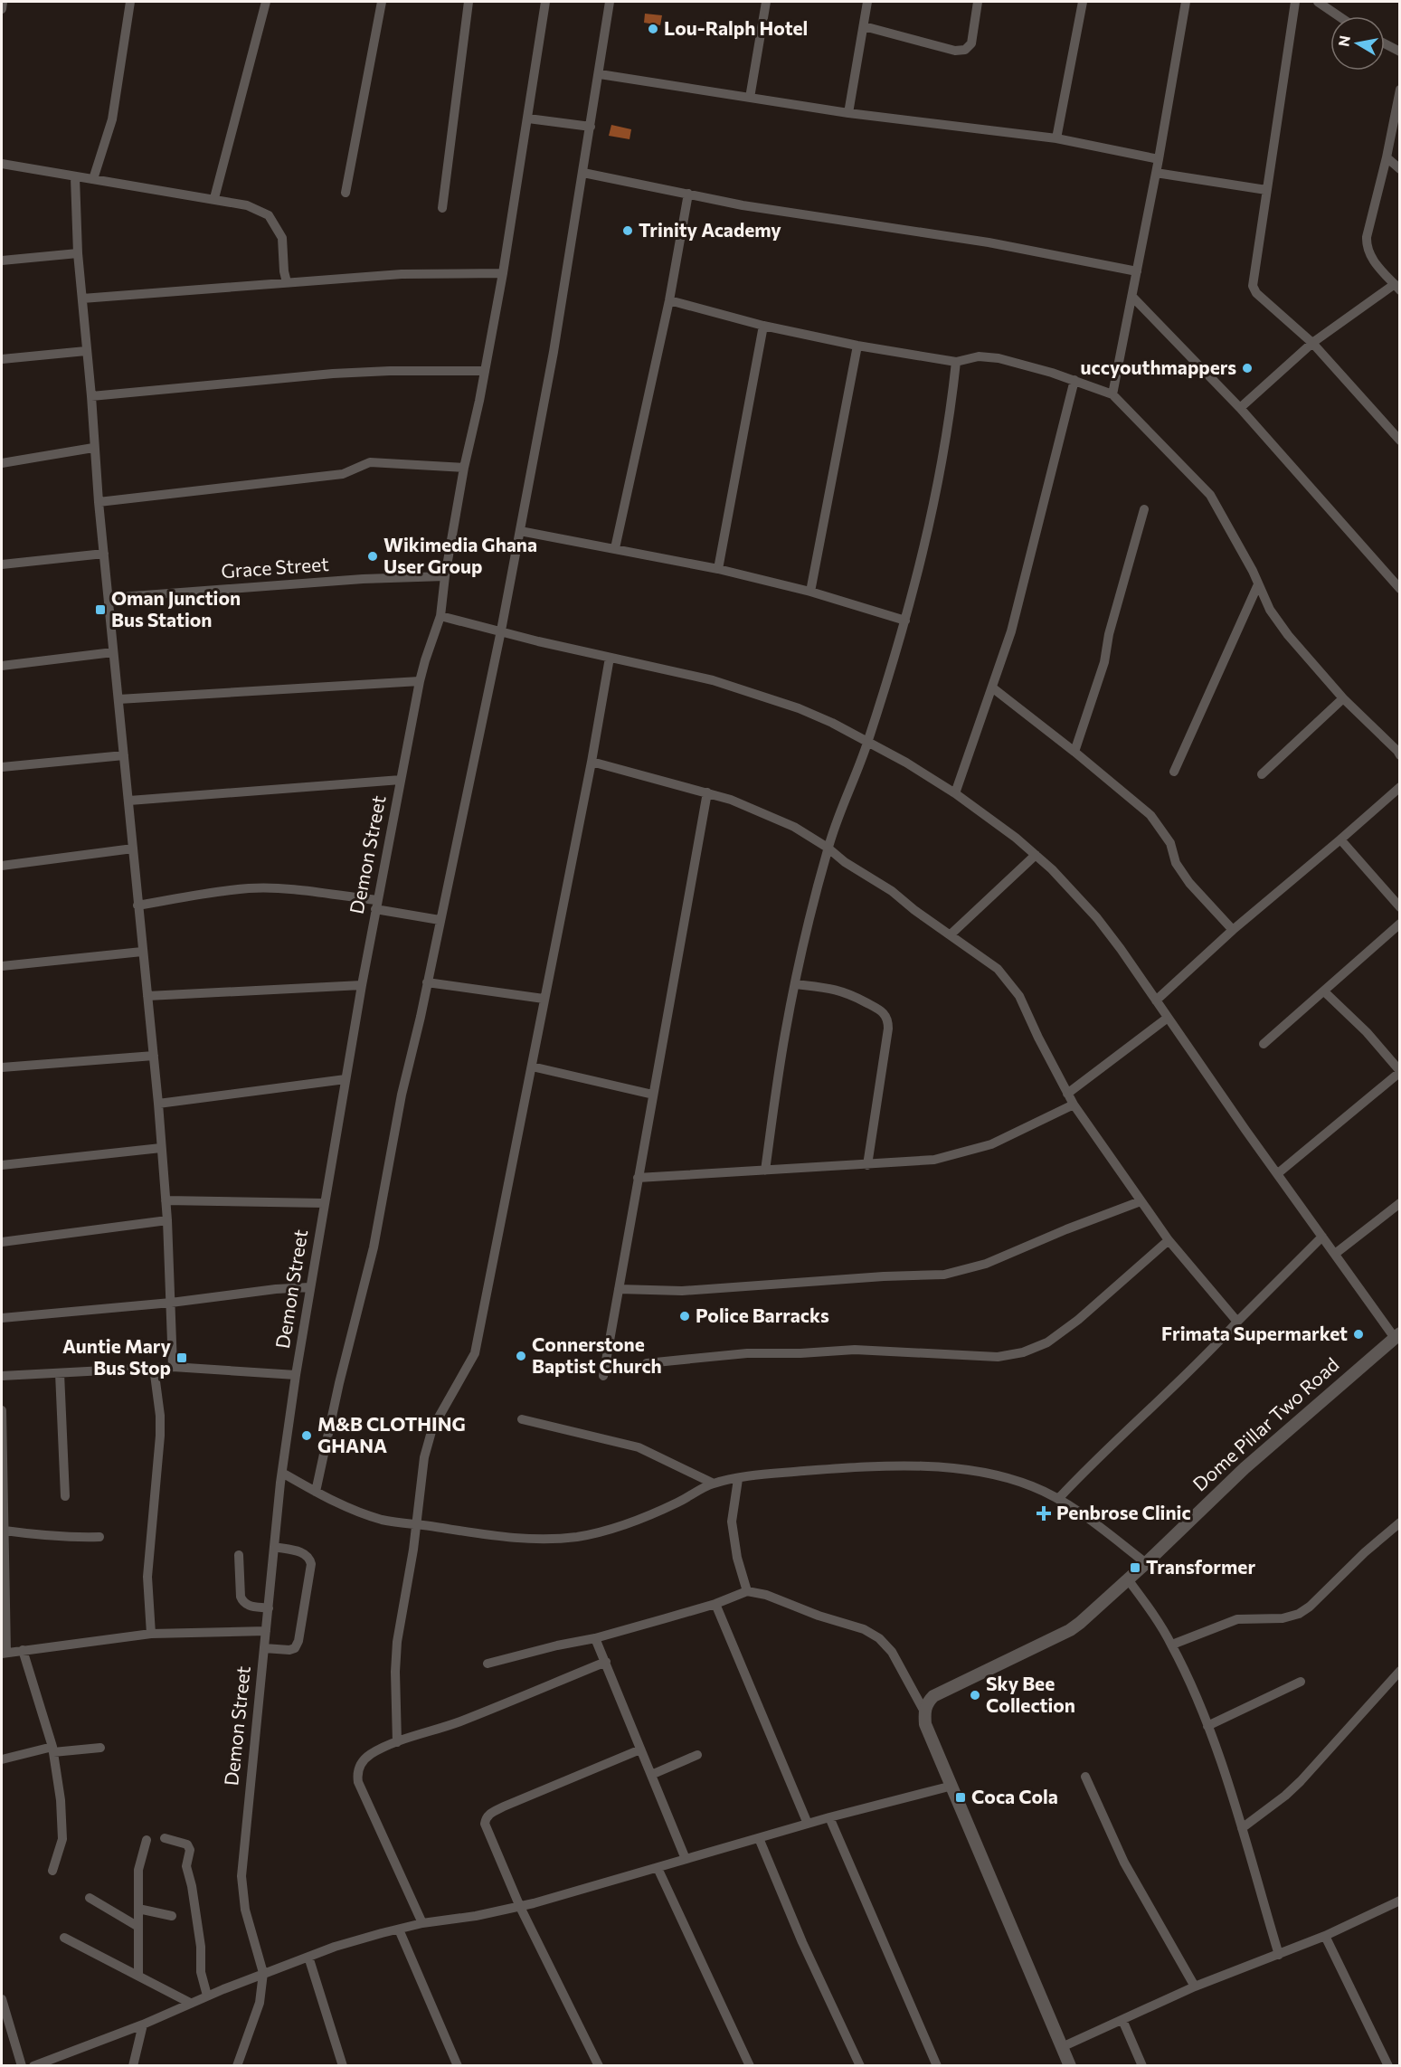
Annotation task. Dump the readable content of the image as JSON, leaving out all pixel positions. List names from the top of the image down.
{
  "streets": {
    "street": ["Grace Street", "Demon Street", "Dome Pillar Two Road"]
  },
  "crossings": [
    ["Grace Street", "Demon Street"]
  ],
  "places": {
    "other": [
      "Lou-Ralph Hotel",
      "Trinity Academy",
      "uccyouthmappers",
      "Wikimedia Ghana User Group",
      "Police Barracks",
      "Frimata Supermarket",
      "Connerstone Baptist Church",
      "M&B CLOTHING GHANA",
      "Sky Bee Collection"
    ],
    "transit": [
      "Oman Junction Bus Station",
      "Auntie Mary Bus Stop",
      "Transformer",
      "Coca Cola"
    ],
    "health": ["Penbrose Clinic"]
  },
  "north": "left"
}
